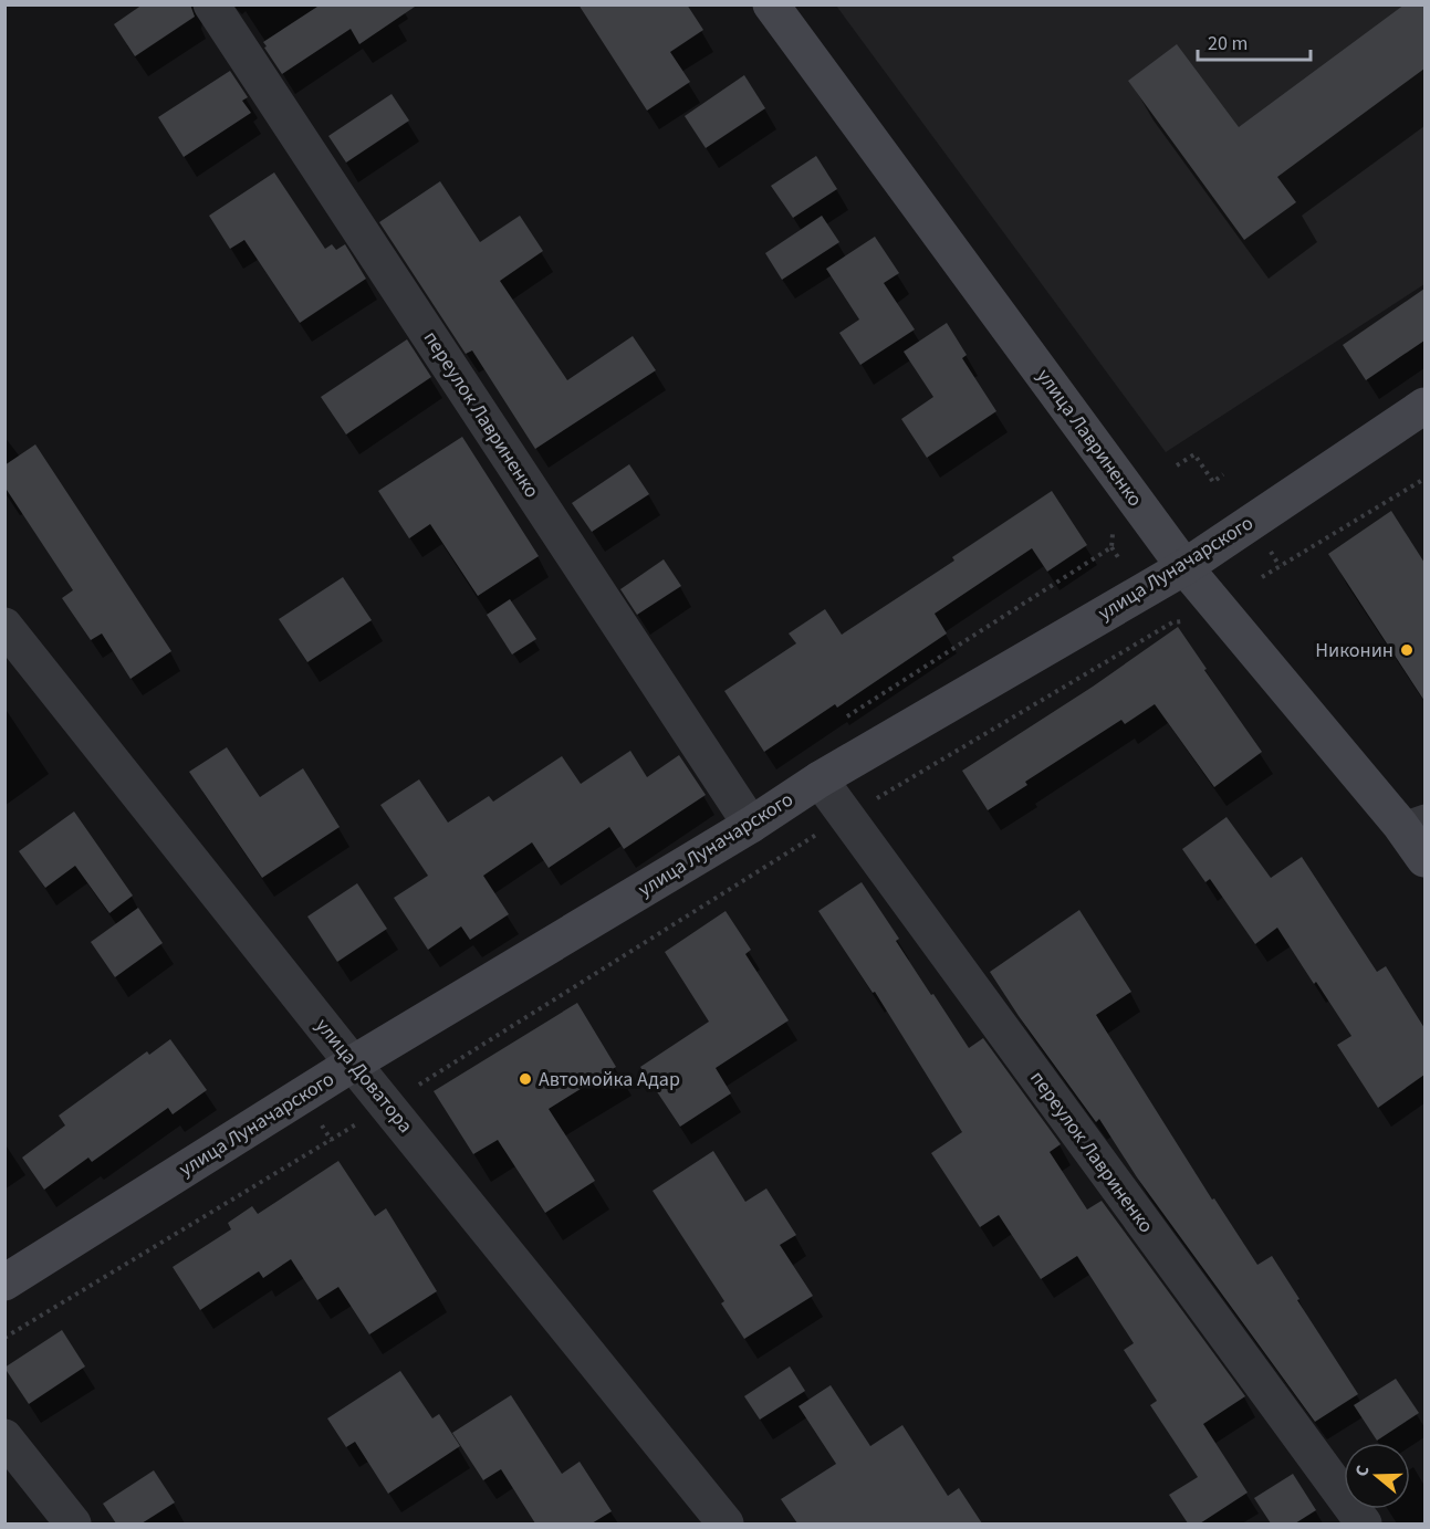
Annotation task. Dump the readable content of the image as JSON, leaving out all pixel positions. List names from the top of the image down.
{
  "streets": {
    "main road": ["улица Лавриненко", "улица Луначарского"],
    "street": ["переулок Лавриненко", "улица Доватора"]
  },
  "crossings": [
    ["переулок Лавриненко", "улица Луначарского"],
    ["улица Лавриненко", "улица Луначарского"],
    ["улица Луначарского", "улица Доватора"]
  ],
  "places": ["Никонин", "Автомойка Адар"],
  "scale_bar": "20 m",
  "north": "left"
}
